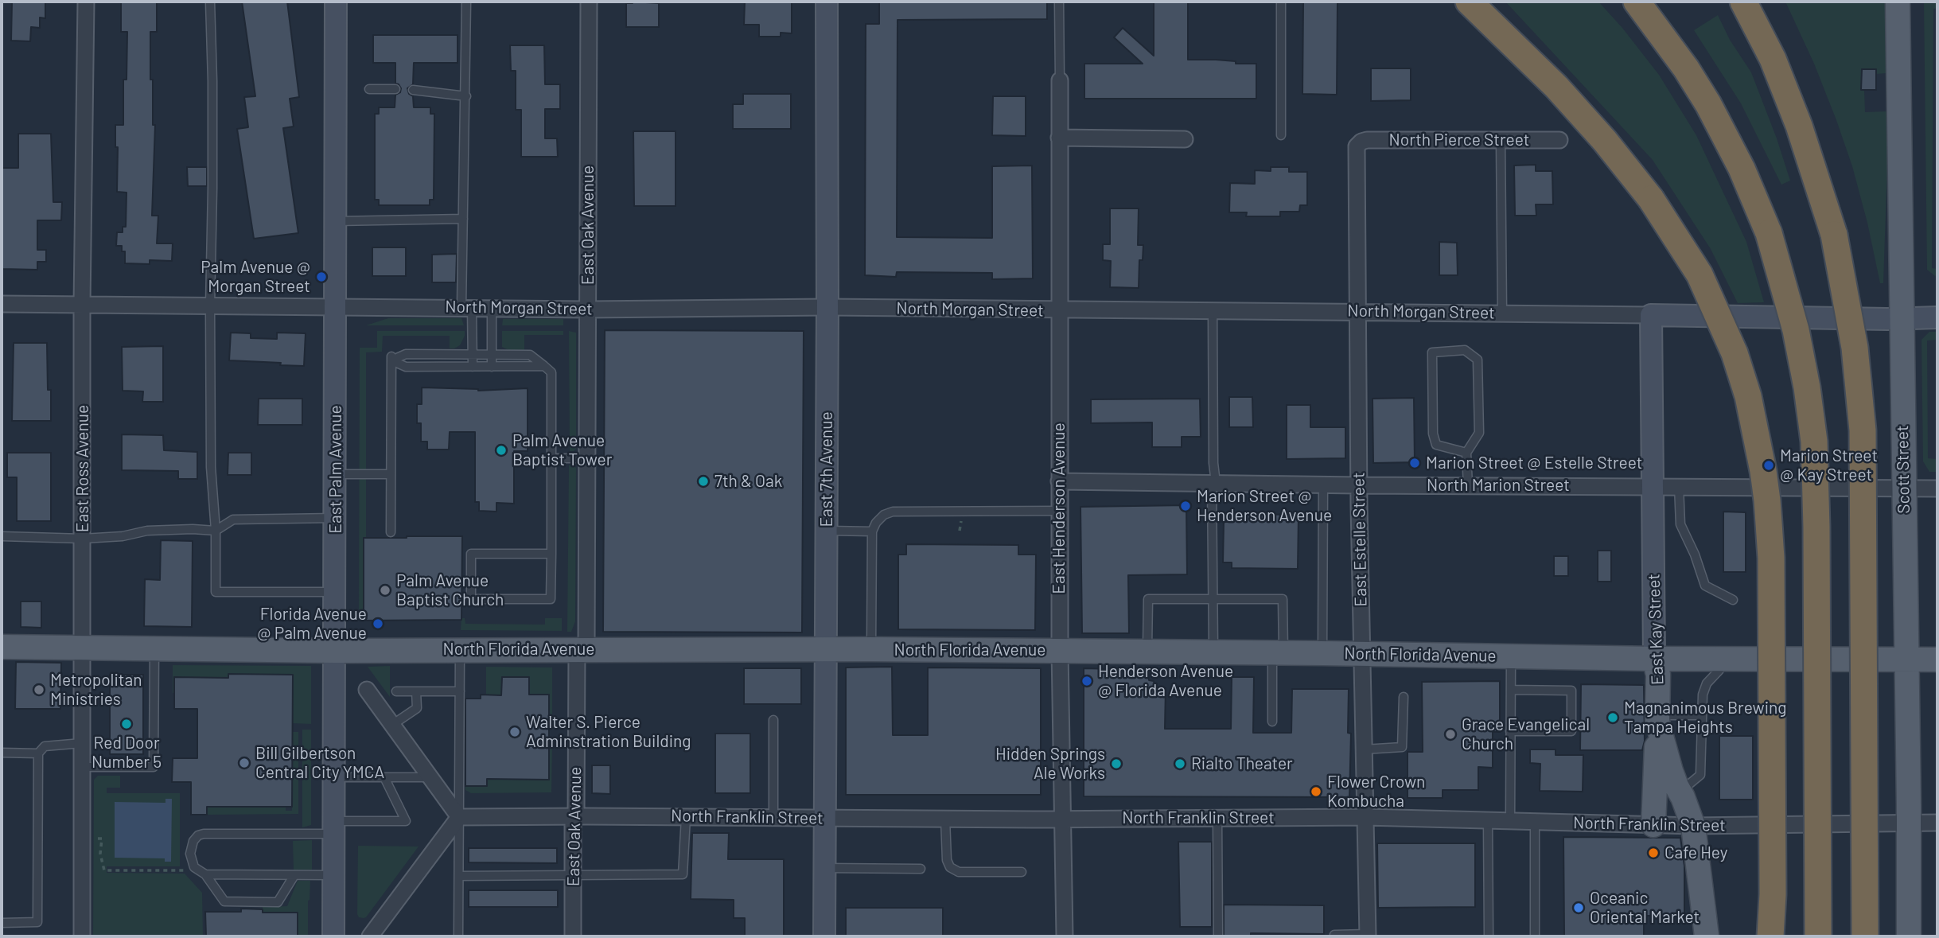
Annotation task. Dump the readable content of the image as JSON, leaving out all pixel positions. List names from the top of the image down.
{
  "streets": {
    "main road": ["Scott Street", "East Kay Street", "North Florida Avenue"],
    "street": [
      "North Pierce Street",
      "East Oak Avenue",
      "North Morgan Street",
      "East Ross Avenue",
      "East Palm Avenue",
      "East 7th Avenue",
      "North Marion Street",
      "East Henderson Avenue",
      "East Estelle Street",
      "North Franklin Street"
    ]
  },
  "crossings": [
    ["North Pierce Street", "East Estelle Street"],
    ["East Oak Avenue", "North Morgan Street"],
    ["East Oak Avenue", "North Florida Avenue"],
    ["East Oak Avenue", "North Franklin Street"],
    ["North Morgan Street", "East Ross Avenue"],
    ["North Morgan Street", "East Palm Avenue"],
    ["North Morgan Street", "East 7th Avenue"],
    ["North Morgan Street", "Scott Street"],
    ["North Morgan Street", "East Henderson Avenue"],
    ["North Morgan Street", "East Estelle Street"],
    ["North Morgan Street", "East Kay Street"],
    ["East Ross Avenue", "North Florida Avenue"],
    ["East Palm Avenue", "North Florida Avenue"],
    ["East 7th Avenue", "North Florida Avenue"],
    ["East 7th Avenue", "North Franklin Street"],
    ["Scott Street", "North Marion Street"],
    ["Scott Street", "North Florida Avenue"],
    ["Scott Street", "North Franklin Street"],
    ["North Marion Street", "East Henderson Avenue"],
    ["North Marion Street", "East Estelle Street"],
    ["North Marion Street", "East Kay Street"],
    ["East Henderson Avenue", "North Florida Avenue"],
    ["East Henderson Avenue", "North Franklin Street"],
    ["East Estelle Street", "North Florida Avenue"],
    ["East Estelle Street", "North Franklin Street"],
    ["East Kay Street", "North Florida Avenue"],
    ["East Kay Street", "North Franklin Street"]
  ],
  "places": [
    "Palm Avenue @ Morgan Street",
    "Palm Avenue Baptist Tower",
    "Marion Street @ Estelle Street",
    "Marion Street @ Kay Street",
    "7th & Oak",
    "Marion Street @ Henderson Avenue",
    "Palm Avenue Baptist Church",
    "Florida Avenue @ Palm Avenue",
    "Henderson Avenue @ Florida Avenue",
    "Metropolitan Ministries",
    "Magnanimous Brewing Tampa Heights",
    "Red Door Number 5",
    "Walter S. Pierce Adminstration Building",
    "Grace Evangelical Church",
    "Bill Gilbertson Central City YMCA",
    "Hidden Springs Ale Works",
    "Rialto Theater",
    "Flower Crown Kombucha",
    "Cafe Hey",
    "Oceanic Oriental Market"
  ]
}
